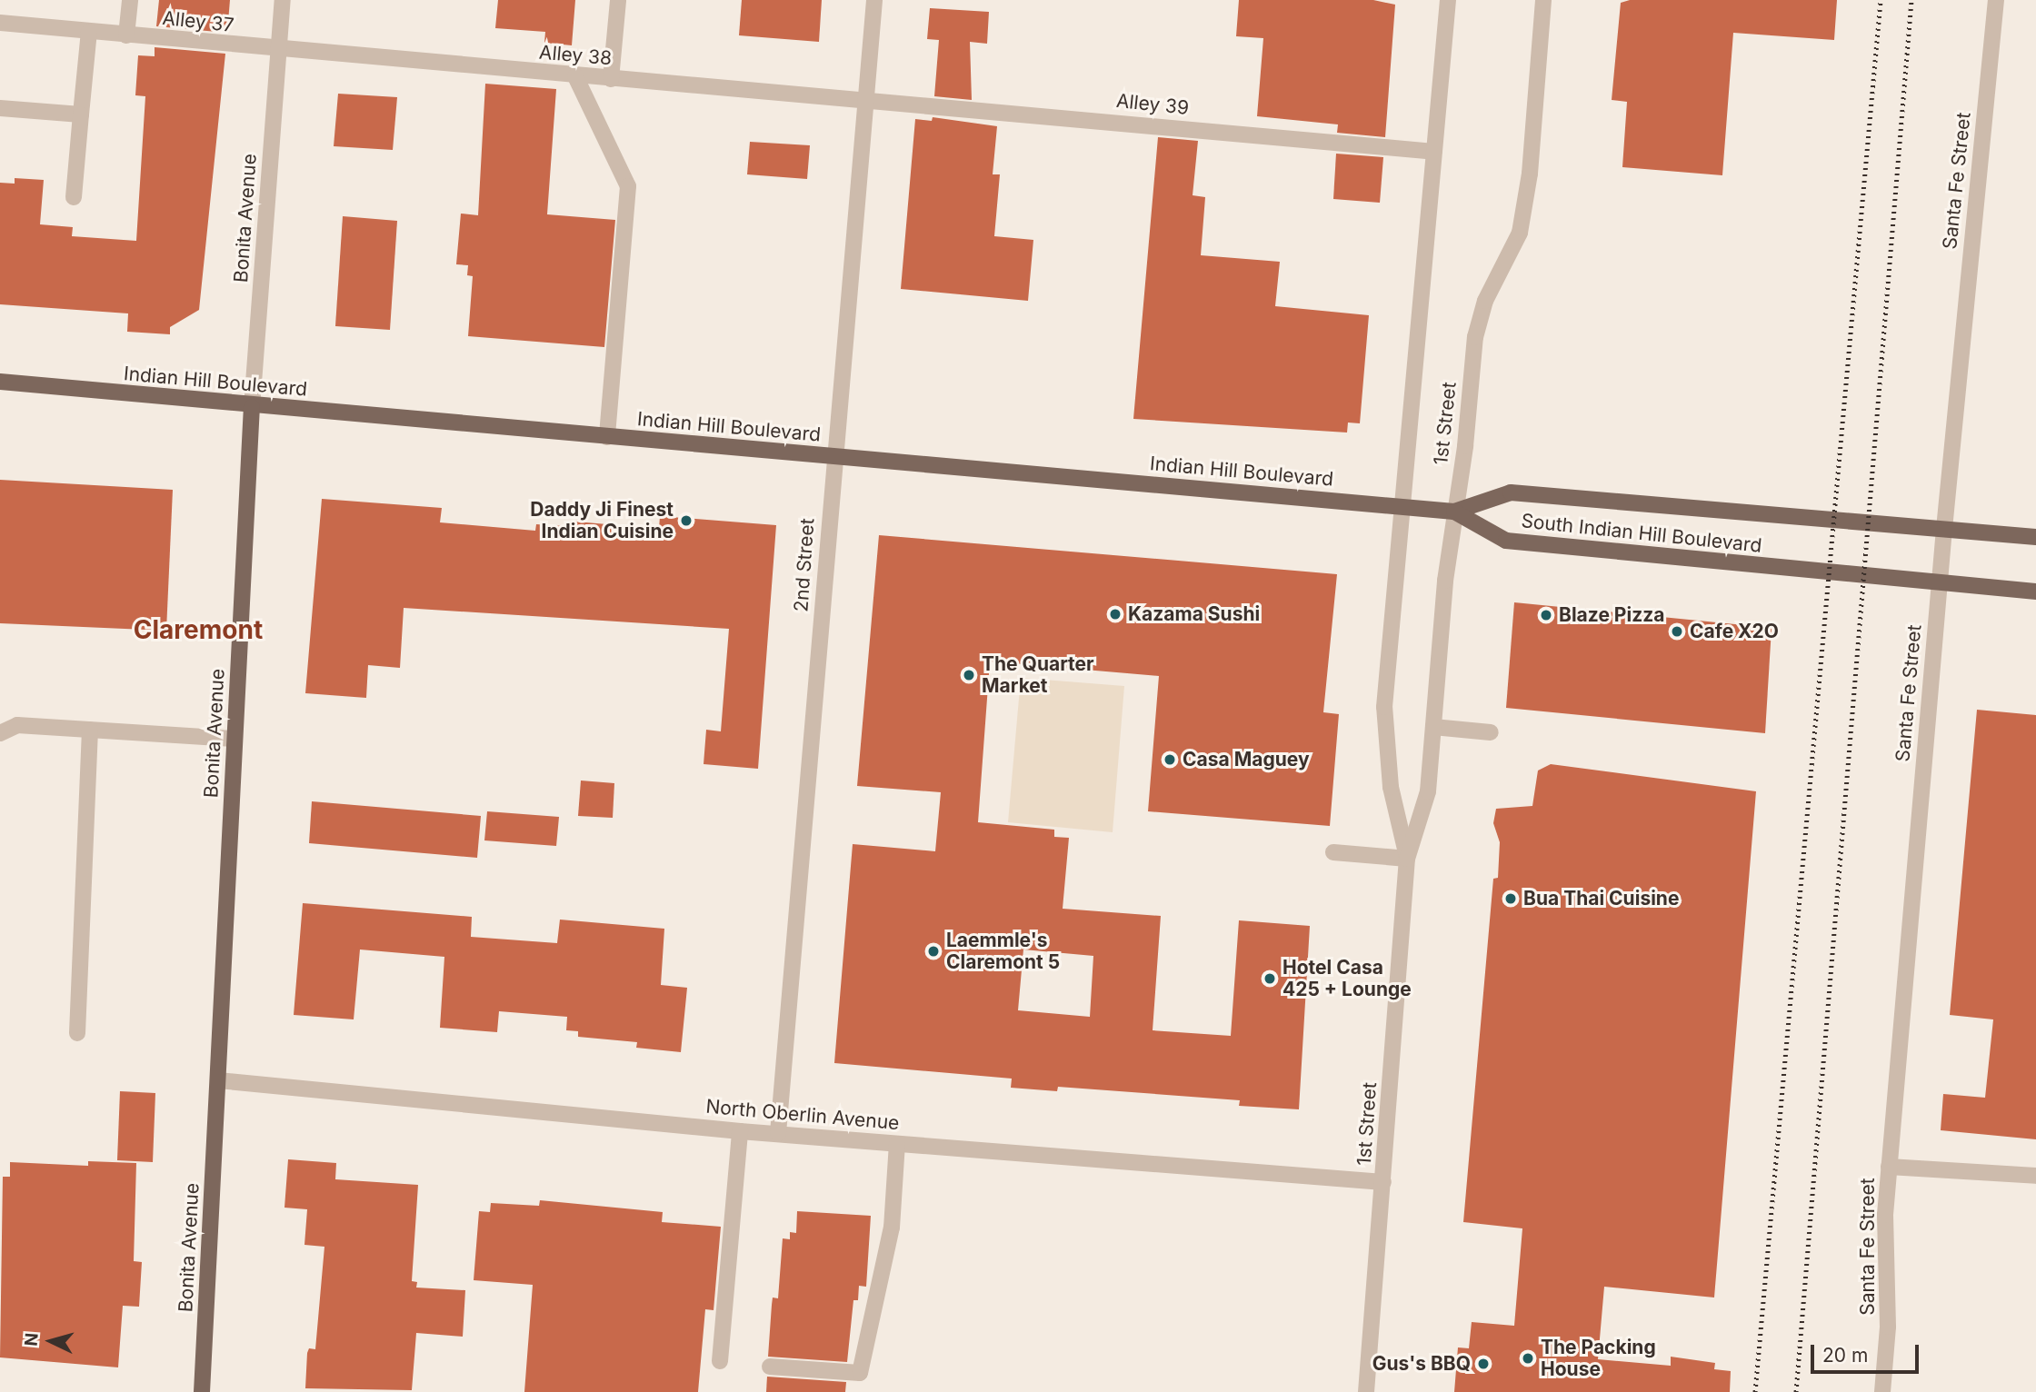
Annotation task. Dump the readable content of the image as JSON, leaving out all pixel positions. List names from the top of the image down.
{
  "streets": {
    "main road": ["Bonita Avenue", "Indian Hill Boulevard", "South Indian Hill Boulevard"],
    "street": [
      "Alley 37",
      "Alley 38",
      "Alley 39",
      "Santa Fe Street",
      "1st Street",
      "2nd Street",
      "North Oberlin Avenue"
    ]
  },
  "crossings": [
    ["Alley 37", "Alley 38"],
    ["Alley 37", "Bonita Avenue"],
    ["Alley 38", "Alley 39"],
    ["Alley 38", "Bonita Avenue"],
    ["Alley 38", "2nd Street"],
    ["Alley 39", "1st Street"],
    ["Alley 39", "2nd Street"],
    ["Santa Fe Street", "South Indian Hill Boulevard"],
    ["Bonita Avenue", "Indian Hill Boulevard"],
    ["Bonita Avenue", "North Oberlin Avenue"],
    ["Indian Hill Boulevard", "1st Street"],
    ["Indian Hill Boulevard", "South Indian Hill Boulevard"],
    ["Indian Hill Boulevard", "2nd Street"],
    ["1st Street", "South Indian Hill Boulevard"],
    ["1st Street", "North Oberlin Avenue"],
    ["2nd Street", "North Oberlin Avenue"]
  ],
  "districts": ["Claremont"],
  "places": [
    "Daddy Ji Finest Indian Cuisine",
    "Kazama Sushi",
    "Blaze Pizza",
    "Cafe X2O",
    "The Quarter Market",
    "Casa Maguey",
    "Bua Thai Cuisine",
    "Laemmle's Claremont 5",
    "Hotel Casa 425 + Lounge",
    "The Packing House",
    "Gus's BBQ"
  ],
  "scale_bar": "20 m",
  "north": "left"
}
